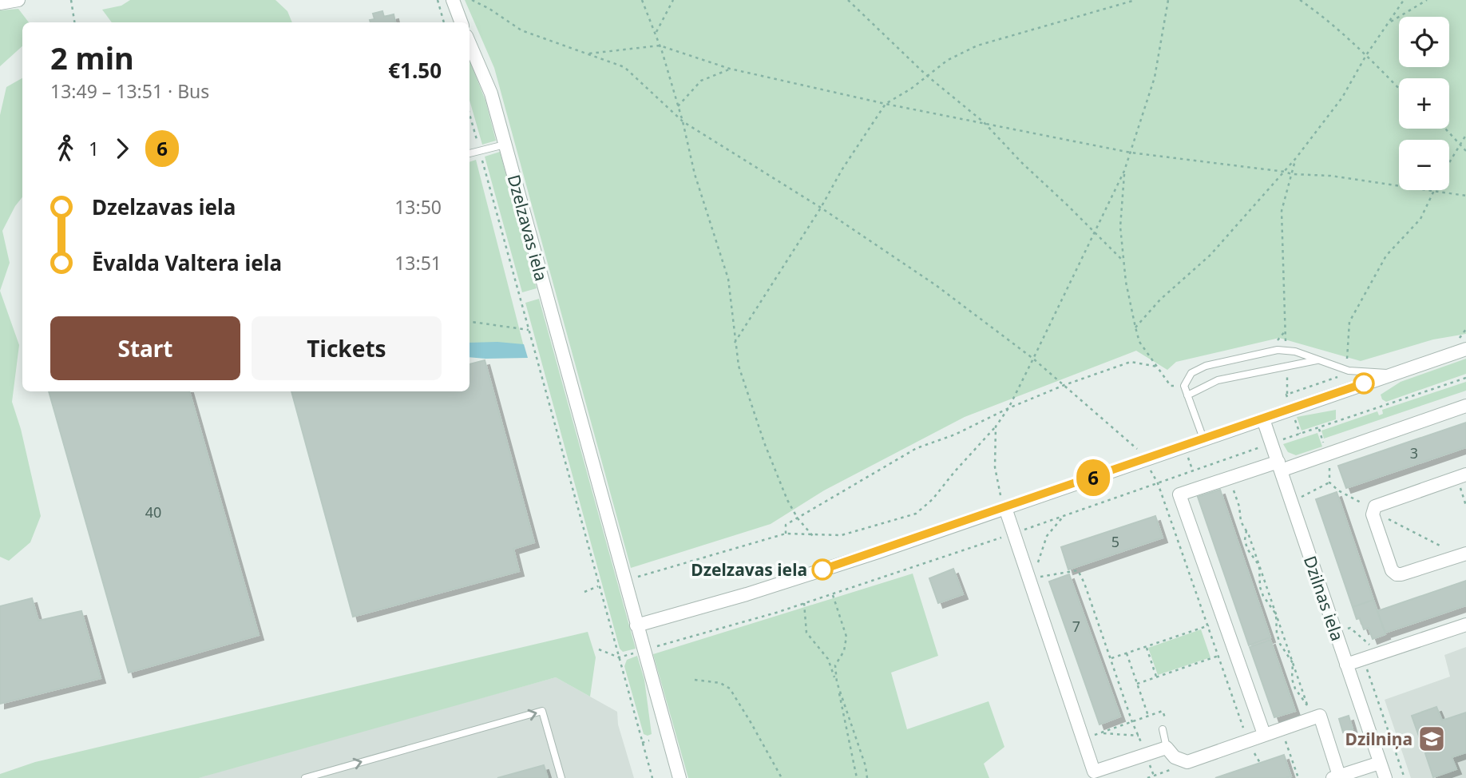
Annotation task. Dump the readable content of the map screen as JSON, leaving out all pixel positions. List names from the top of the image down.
{
  "streets": {
    "street": ["Dzelzavas iela", "Dzilnas iela"]
  },
  "places": {
    "other": ["Dzelzavas iela"],
    "school or university": ["Dzilniņa"]
  },
  "lines": ["bus line 6"],
  "house_numbers": [
    "3",
    "40",
    "5",
    "7"
  ],
  "page": {
    "on_map": "6",
    "map_buttons": ["+", "−"],
    "heading": ["2 min", "13:49 – 13:51 · Bus", "€1.50"],
    "legs": ["1", "6"],
    "list": [
      {
        "name": "Dzelzavas iela",
        "value": "13:50"
      },
      {
        "name": "Ēvalda Valtera iela",
        "value": "13:51"
      }
    ],
    "buttons": ["Start", "Tickets"]
  }
}
